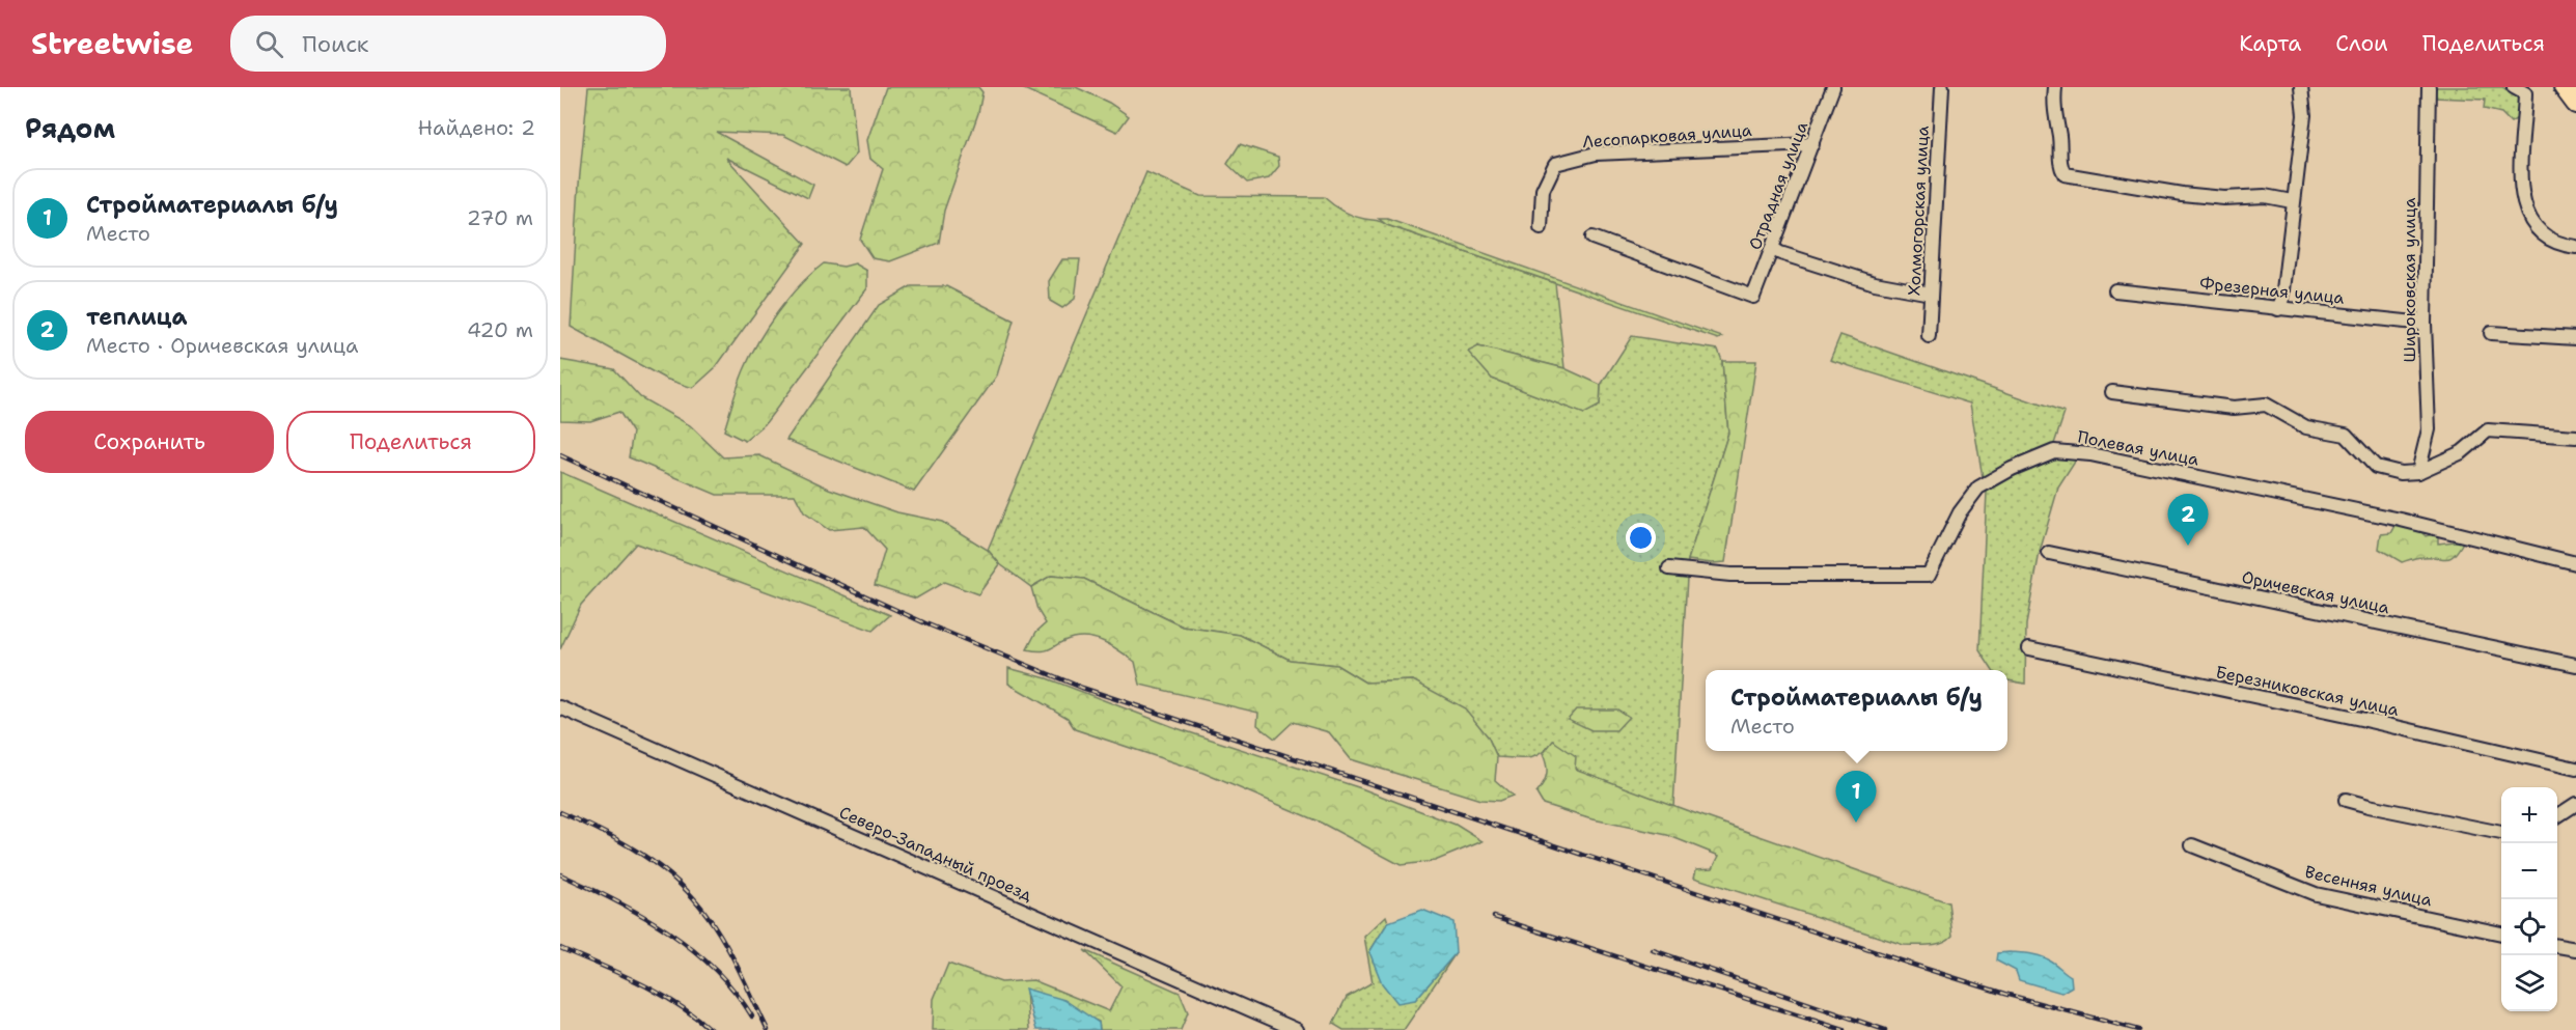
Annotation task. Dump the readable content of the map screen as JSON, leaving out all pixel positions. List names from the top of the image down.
{
  "streets": {
    "street": [
      "Лесопарковая улица",
      "Отрадная улица",
      "Холмогорская улица",
      "Широковская улица",
      "Фрезерная улица",
      "Полевая улица",
      "Оричевская улица",
      "Березниковская улица",
      "Северо-Западный проезд",
      "Весенняя улица"
    ]
  },
  "crossings": [
    ["Лесопарковая улица", "Отрадная улица"],
    ["Широковская улица", "Фрезерная улица"]
  ],
  "page": {
    "header": "Streetwise",
    "search": "Поиск",
    "nav": ["Карта", "Слои", "Поделиться"],
    "heading": ["Рядом", "Найдено: 2"],
    "list": [
      {
        "mark": "1",
        "name": "Стройматериалы б/у",
        "note": "Место",
        "value": "270 m"
      },
      {
        "mark": "2",
        "name": "теплица",
        "note": "Место · Оричевская улица",
        "value": "420 m"
      }
    ],
    "buttons": ["Сохранить", "Поделиться"],
    "pins": ["2", "1"],
    "popup": ["Стройматериалы б/у", "Место"],
    "map_buttons": ["+", "−"]
  }
}
